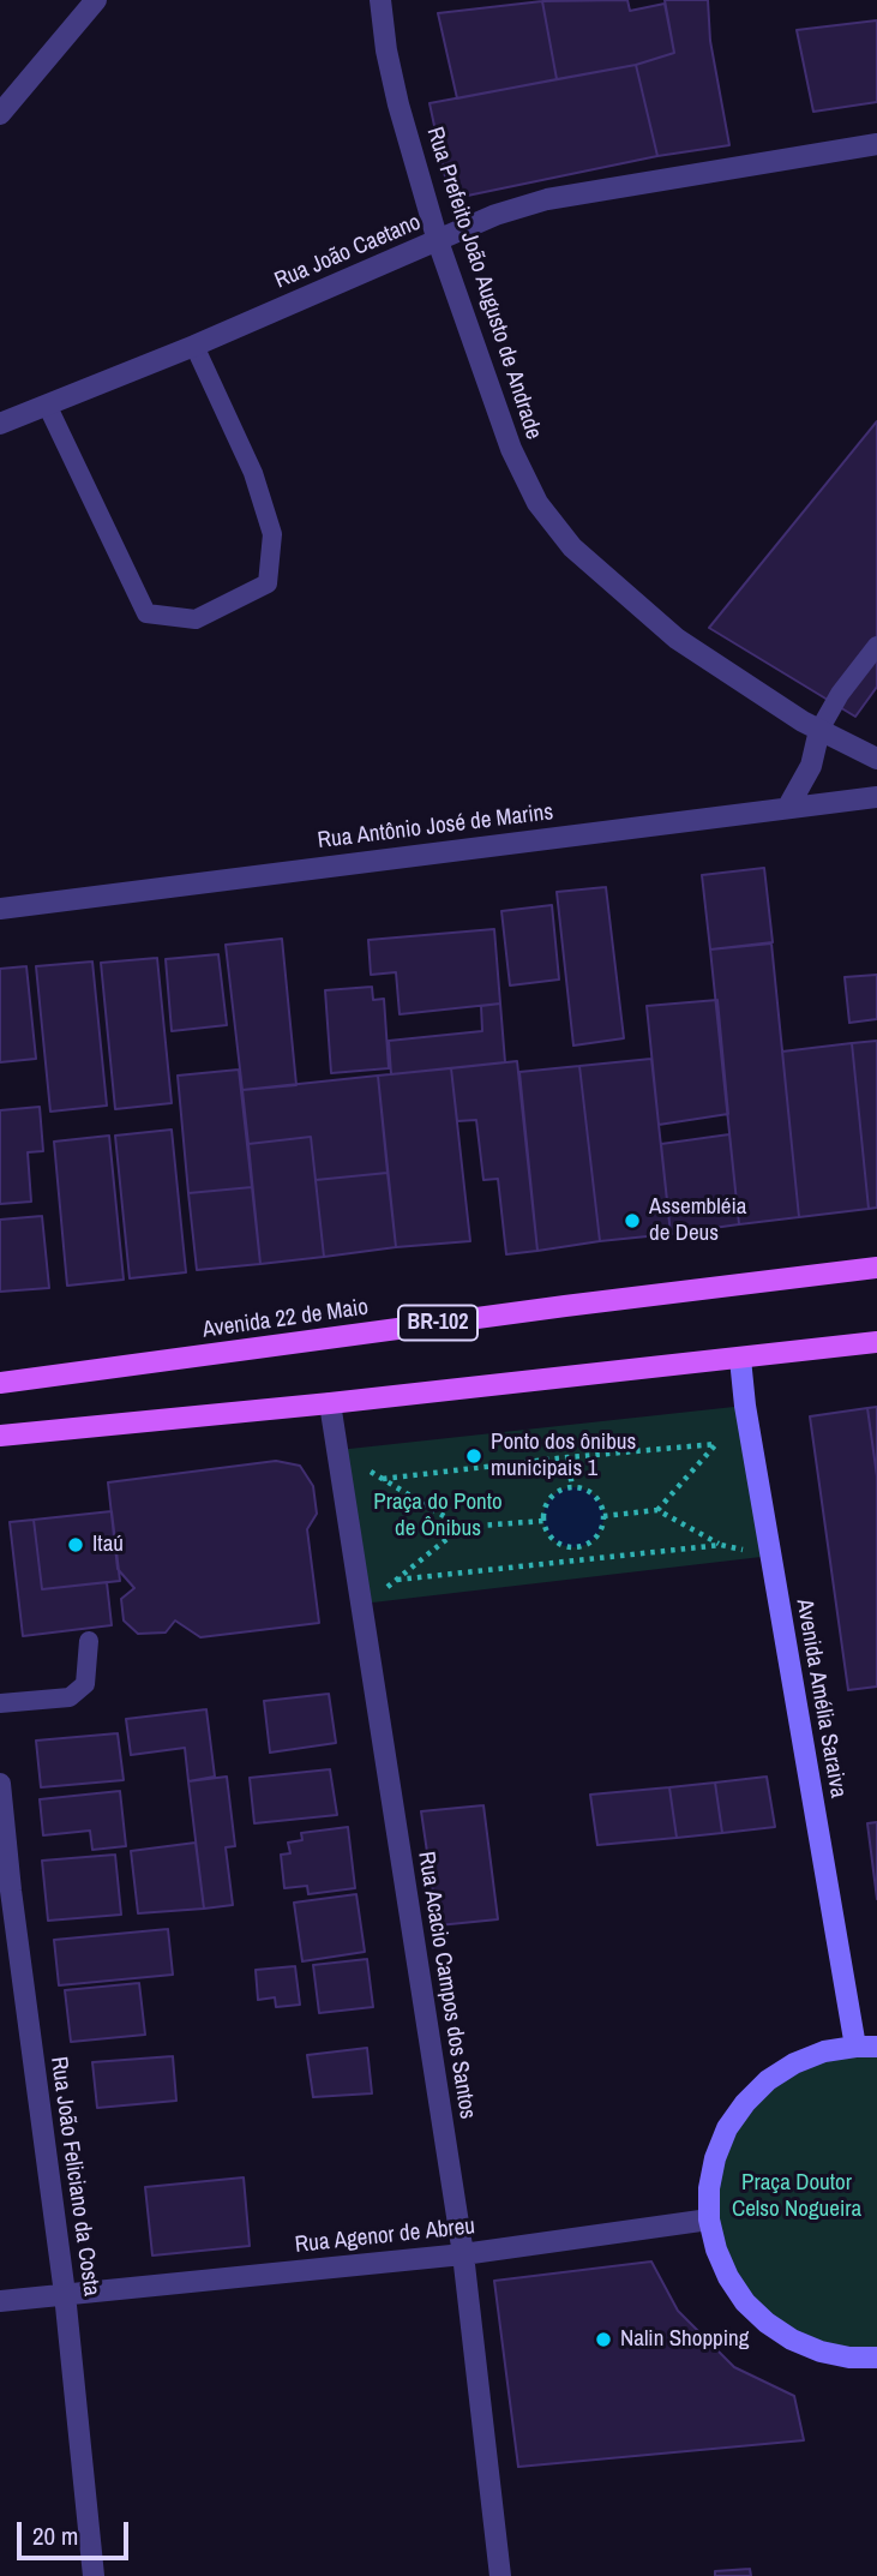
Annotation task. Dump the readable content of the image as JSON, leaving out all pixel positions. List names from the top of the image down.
{
  "streets": {
    "main road": ["Avenida 22 de Maio", "BR-102"],
    "street": [
      "Rua João Caetano",
      "Rua Prefeito João Augusto de Andrade",
      "Rua Antônio José de Marins",
      "Avenida Amélia Saraiva",
      "Rua Acacio Campos dos Santos",
      "Rua João Feliciano da Costa",
      "Rua Agenor de Abreu"
    ]
  },
  "crossings": [
    ["Rua João Caetano", "Rua Prefeito João Augusto de Andrade"],
    ["Rua Acacio Campos dos Santos", "Rua Agenor de Abreu"],
    ["Rua João Feliciano da Costa", "Rua Agenor de Abreu"]
  ],
  "parks": ["Praça do Ponto de Ônibus", "Praça Doutor Celso Nogueira"],
  "places": [
    "Assembléia de Deus",
    "Ponto dos ônibus municipais 1",
    "Itaú",
    "Nalin Shopping"
  ],
  "scale_bar": "20 m"
}
